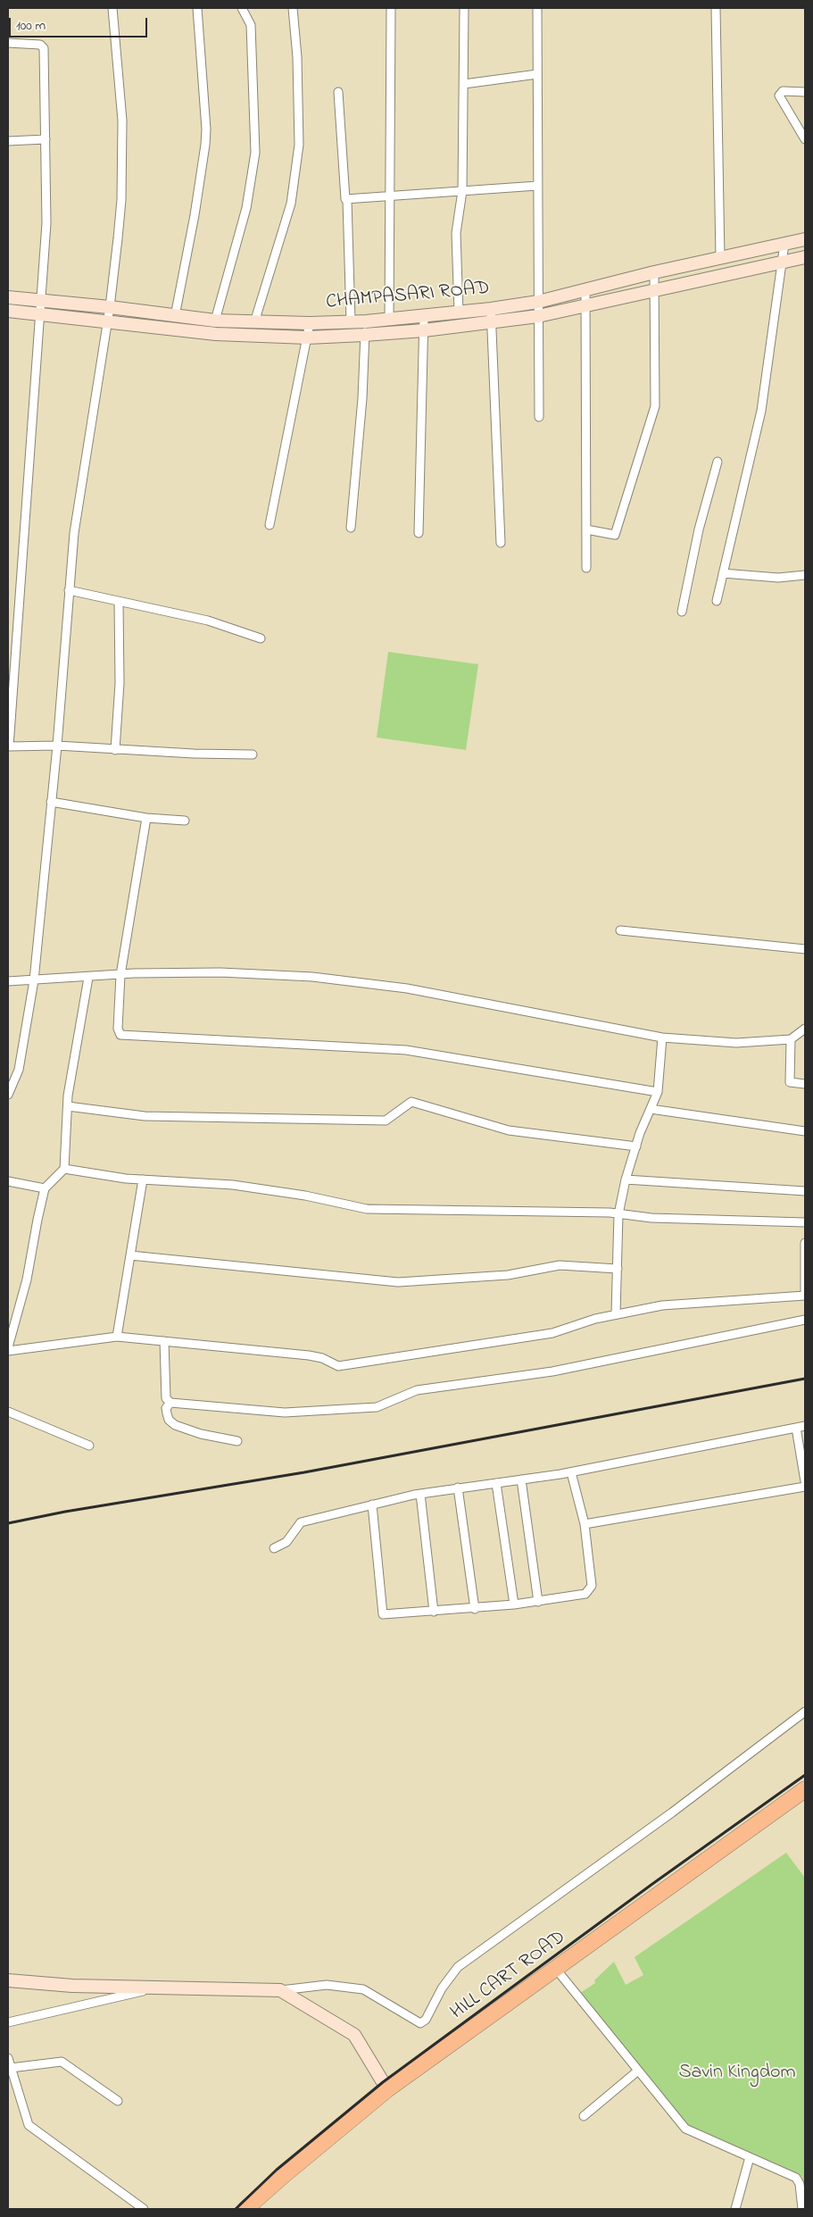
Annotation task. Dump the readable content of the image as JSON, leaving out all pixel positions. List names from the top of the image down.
{
  "streets": {
    "highway": ["HILL CART ROAD"],
    "main road": ["CHAMPASARI ROAD"]
  },
  "parks": ["Savin Kingdom"],
  "scale_bar": "100 m"
}
